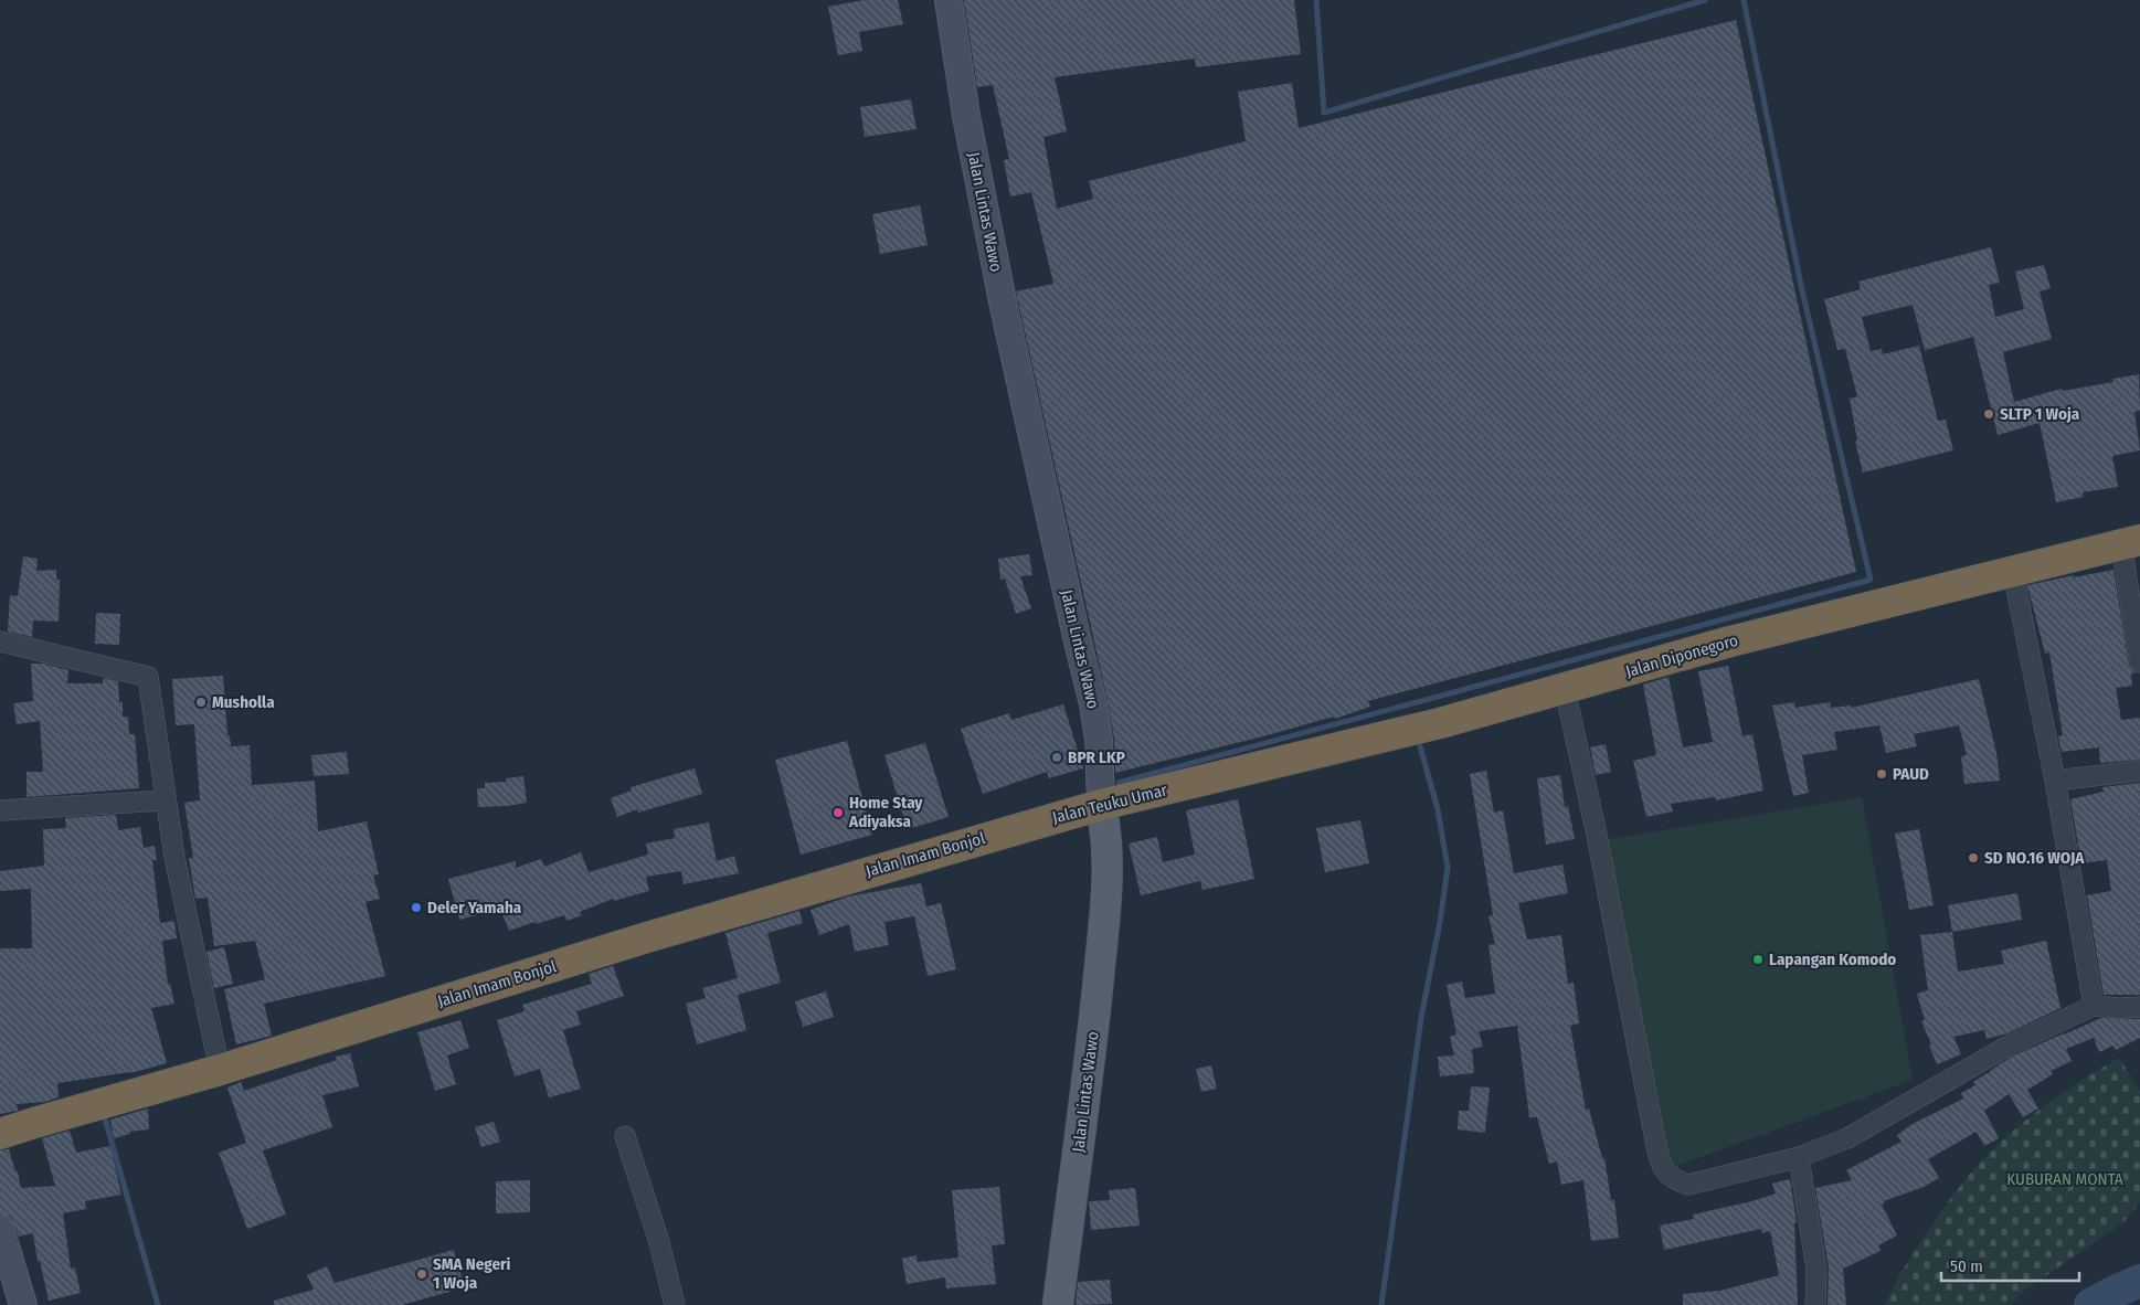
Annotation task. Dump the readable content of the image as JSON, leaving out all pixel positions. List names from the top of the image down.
{
  "streets": {
    "highway": ["Jalan Diponegoro", "Jalan Teuku Umar", "Jalan Imam Bonjol"],
    "main road": ["Jalan Lintas Wawo"]
  },
  "crossings": [
    ["Jalan Lintas Wawo", "Jalan Teuku Umar"],
    ["Jalan Diponegoro", "Jalan Teuku Umar"],
    ["Jalan Teuku Umar", "Jalan Imam Bonjol"]
  ],
  "parks": ["KUBURAN MONTA"],
  "places": [
    "SLTP 1 Woja",
    "Musholla",
    "BPR LKP",
    "PAUD",
    "Home Stay Adiyaksa",
    "SD NO.16 WOJA",
    "Deler Yamaha",
    "Lapangan Komodo",
    "SMA Negeri 1 Woja"
  ],
  "scale_bar": "50 m"
}
